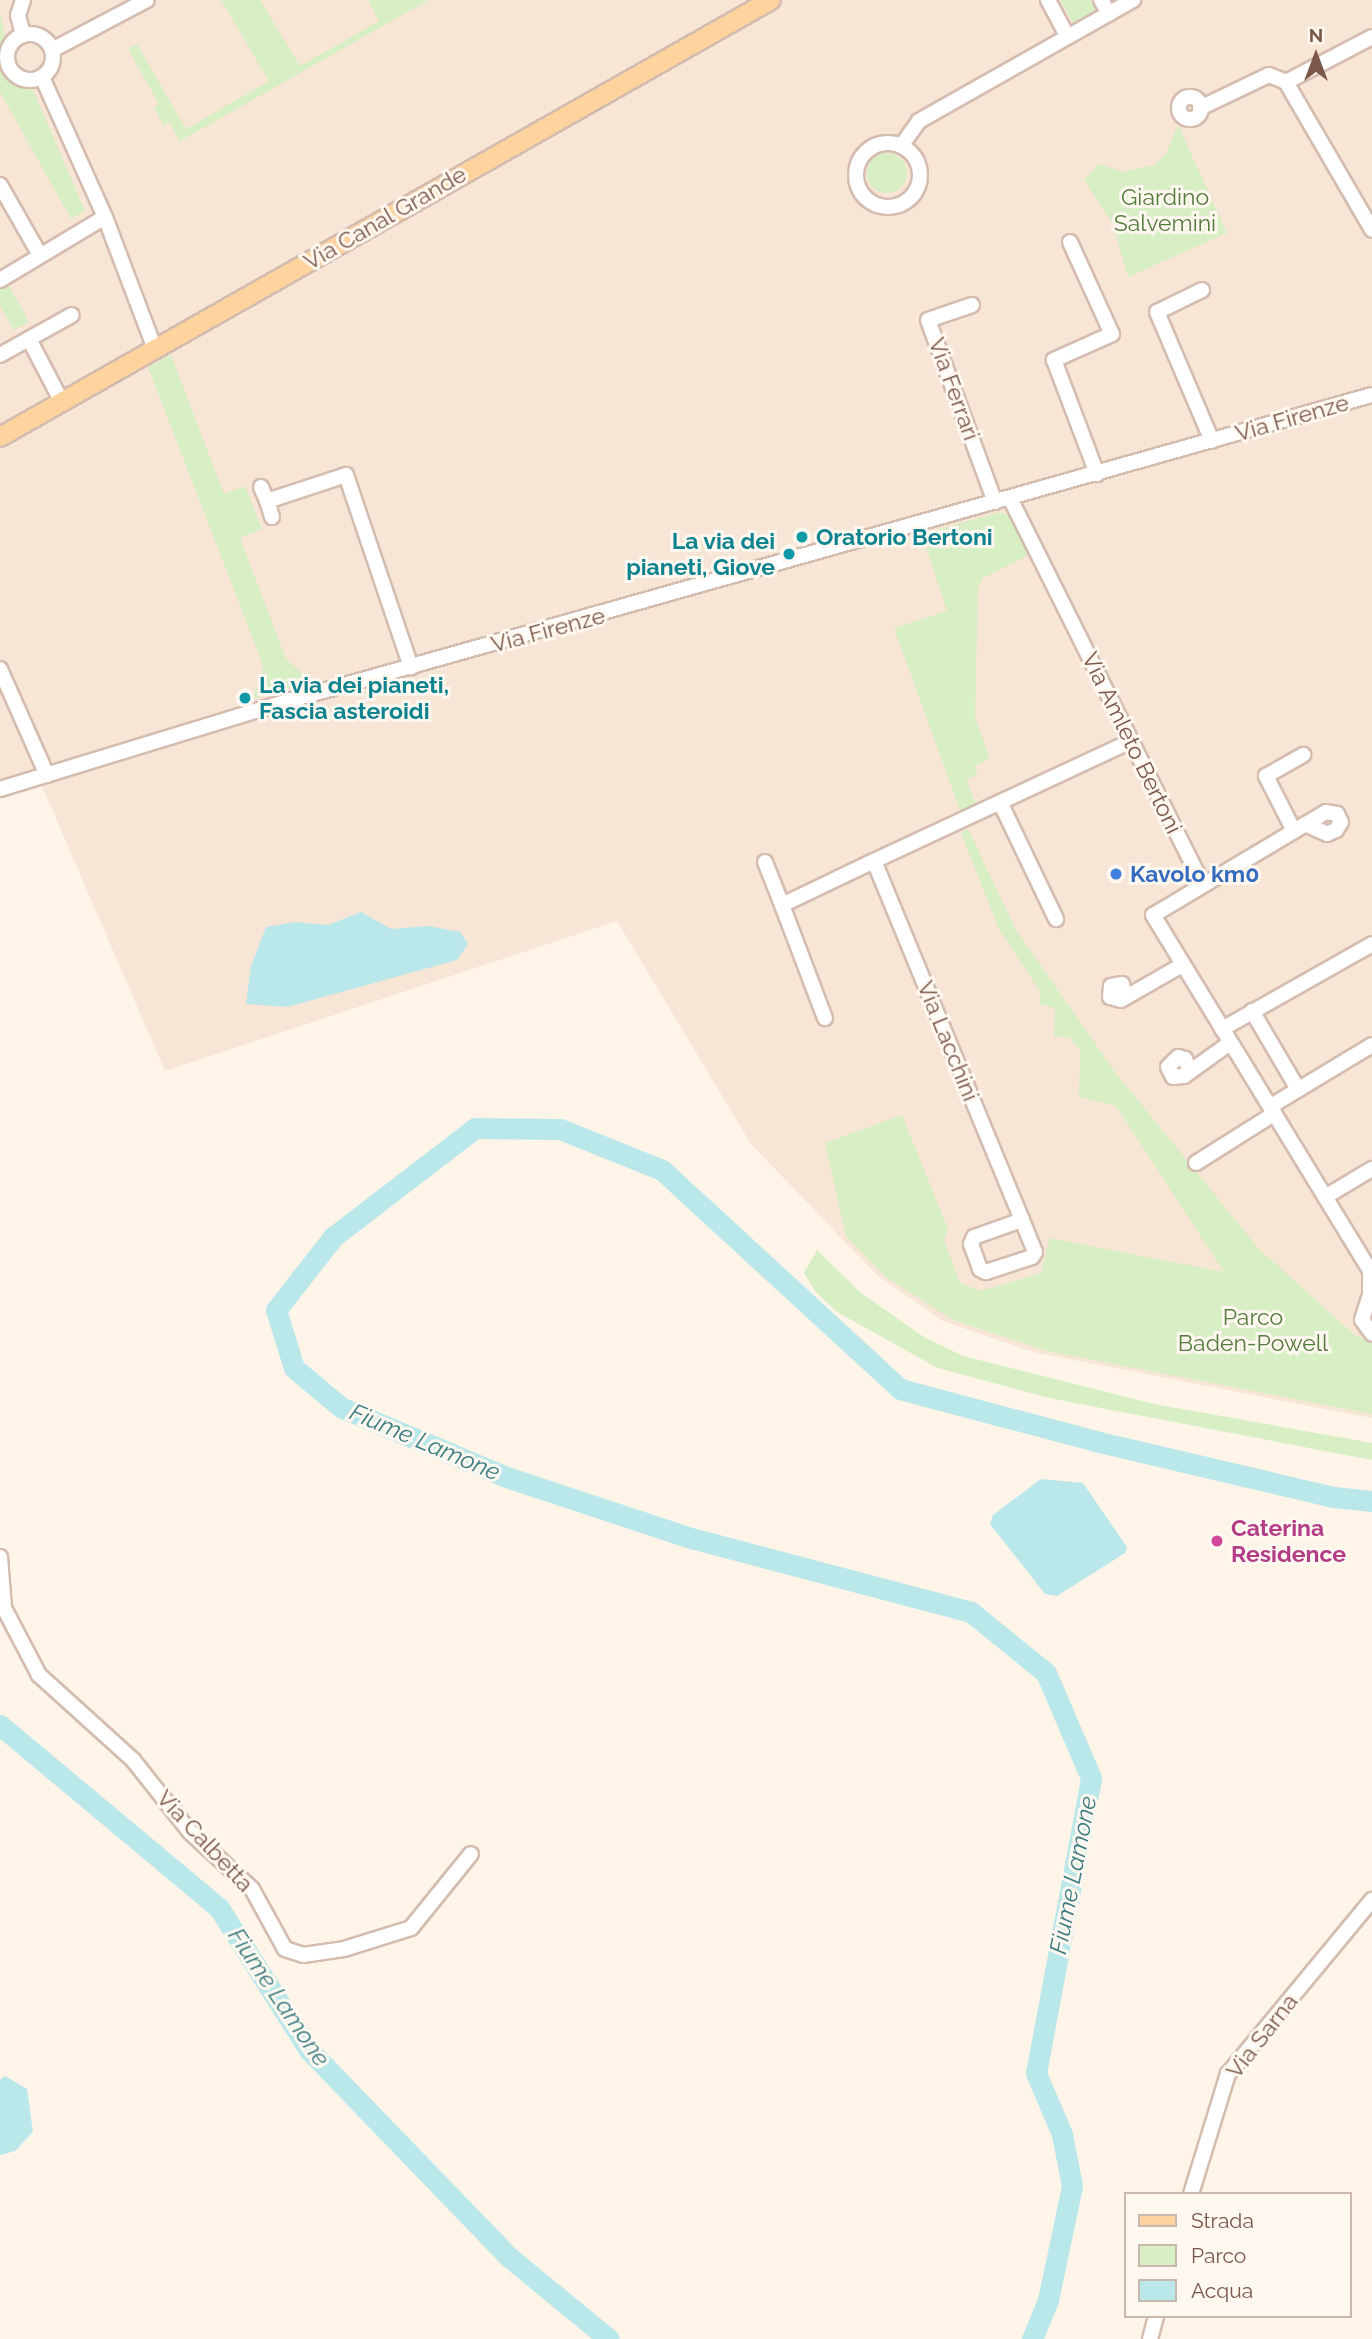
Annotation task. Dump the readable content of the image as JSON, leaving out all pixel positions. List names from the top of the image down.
{
  "streets": {
    "main road": ["Via Canal Grande"],
    "street": [
      "Via Ferrari",
      "Via Firenze",
      "Via Amleto Bertoni",
      "Via Lacchini",
      "Via Calbetta",
      "Via Sarna"
    ]
  },
  "crossings": [
    ["Via Ferrari", "Via Firenze"],
    ["Via Firenze", "Via Amleto Bertoni"]
  ],
  "water": ["Fiume Lamone"],
  "parks": ["Giardino Salvemini", "Parco Baden-Powell"],
  "places": [
    "Oratorio Bertoni",
    "La via dei pianeti, Giove",
    "La via dei pianeti, Fascia asteroidi",
    "Kavolo km0",
    "Caterina Residence"
  ],
  "legend": ["Strada", "Parco", "Acqua"],
  "north": "top"
}
